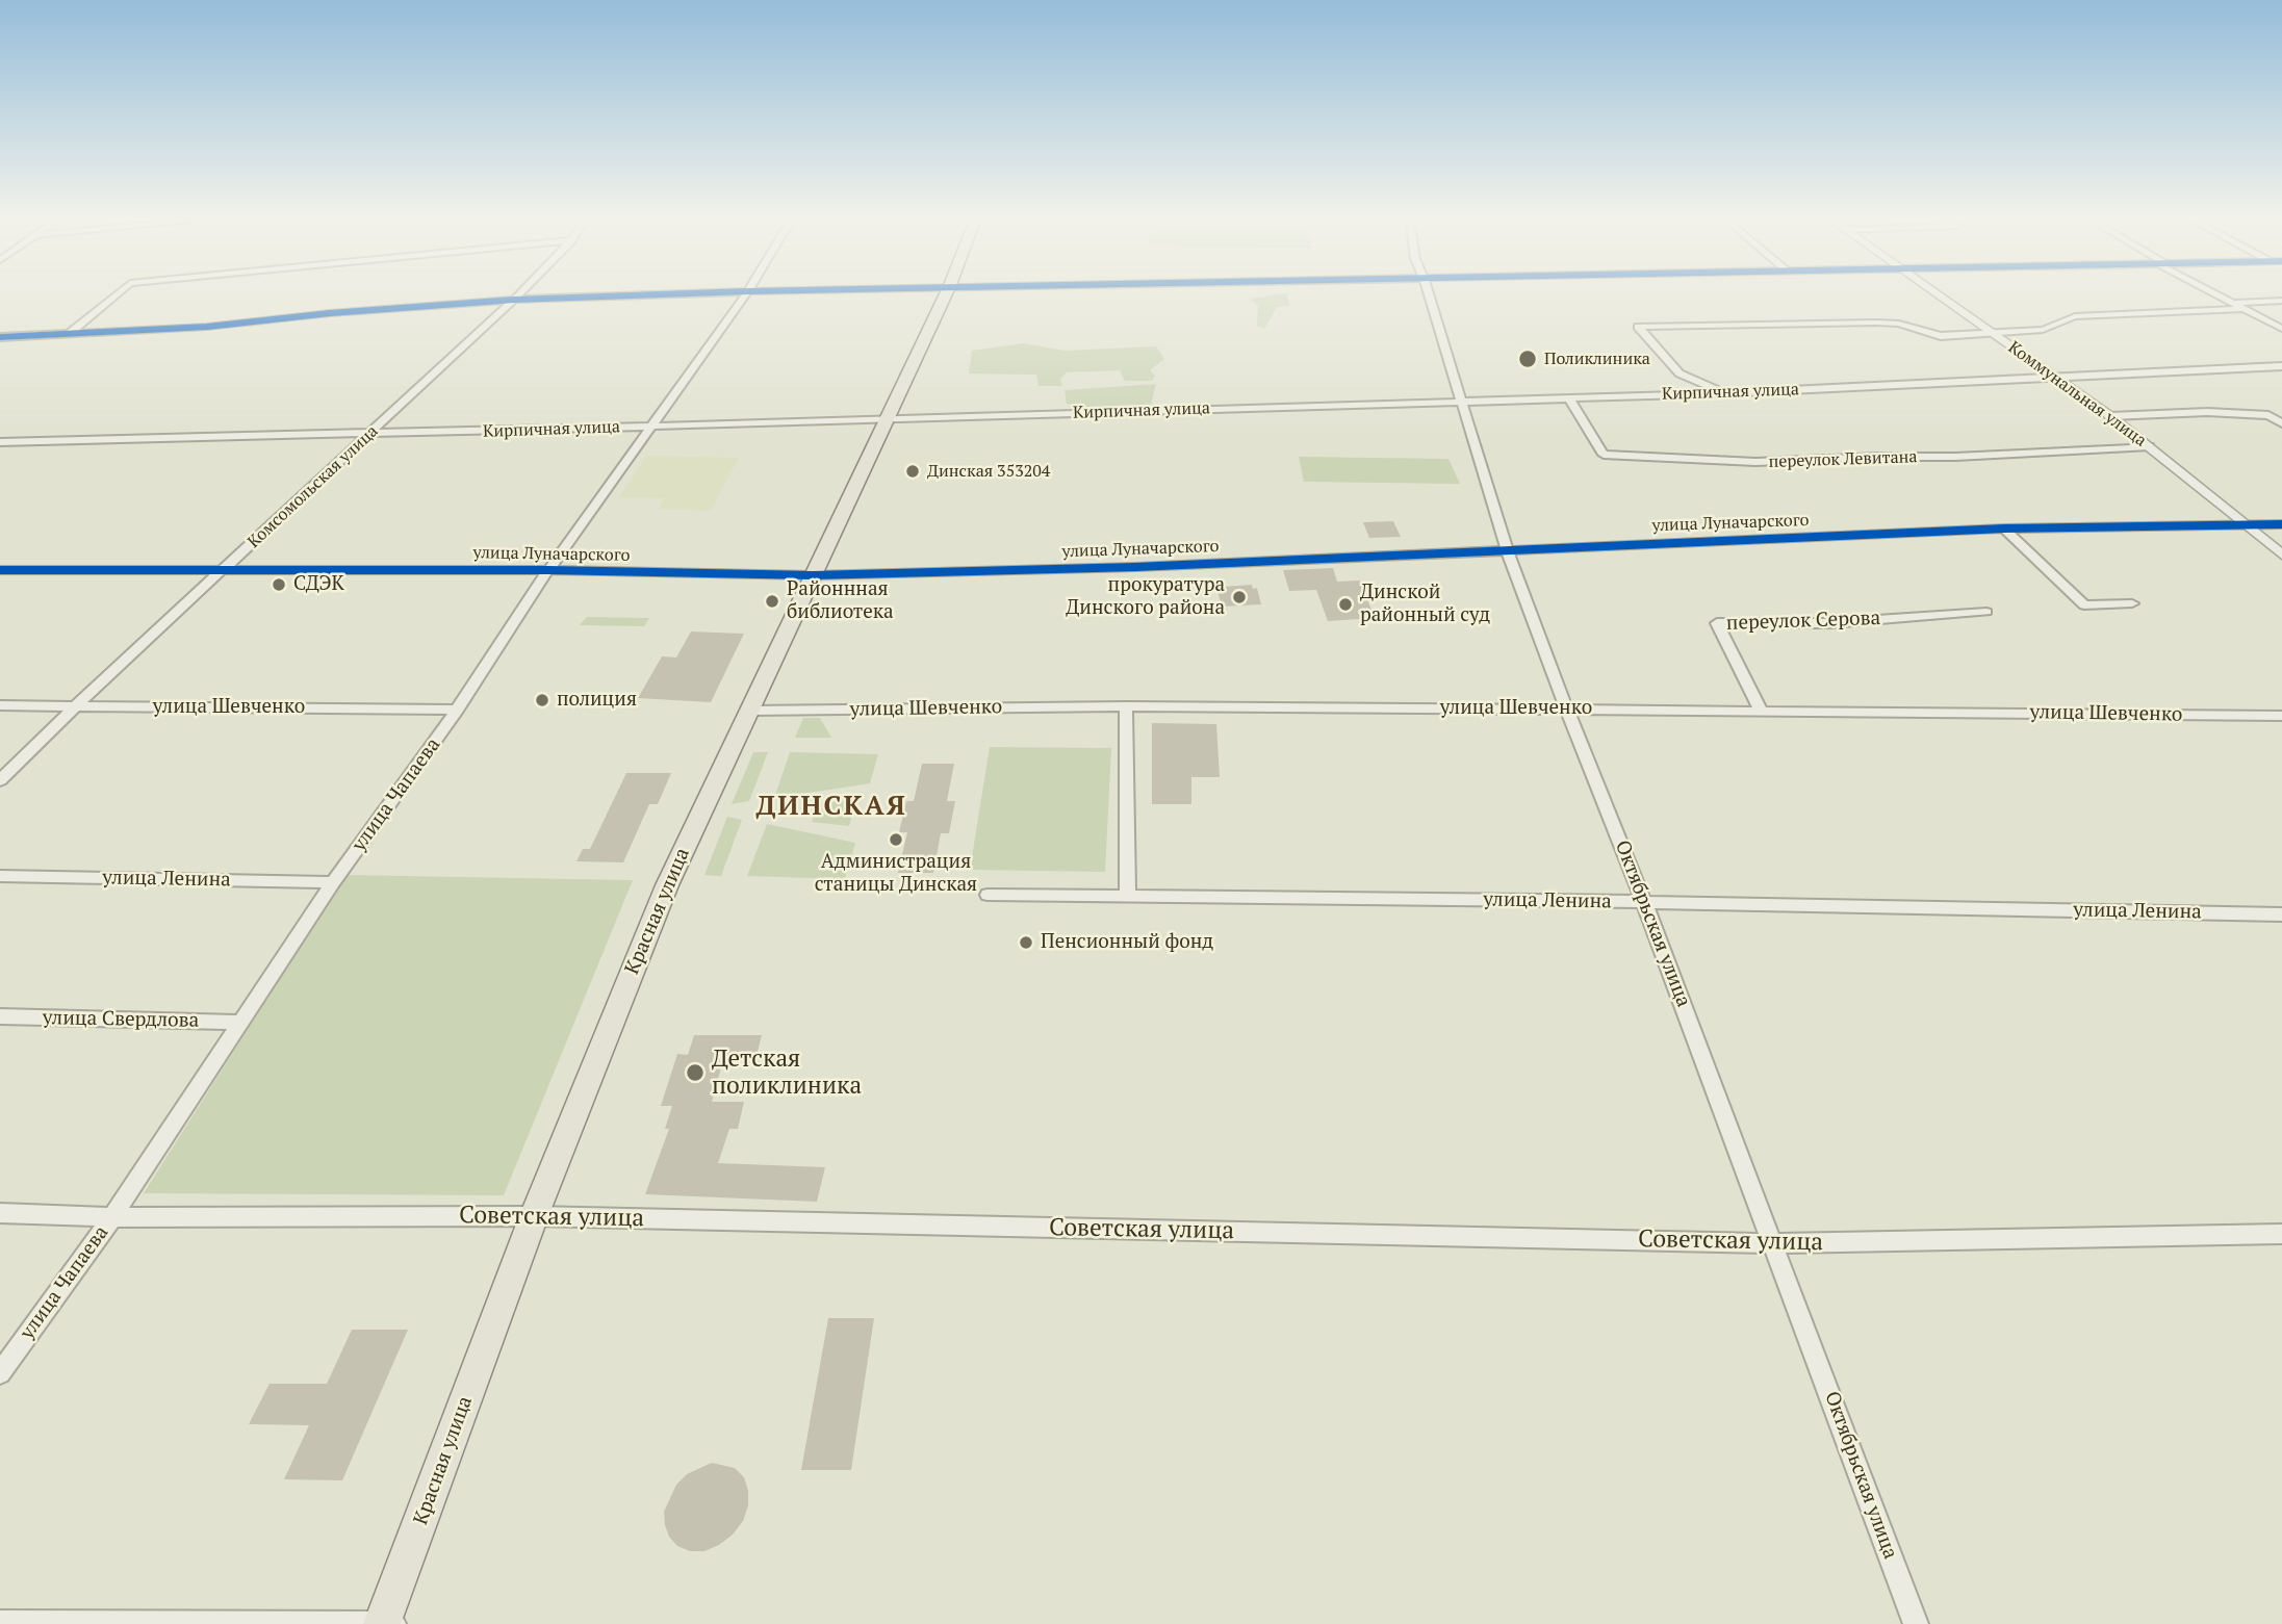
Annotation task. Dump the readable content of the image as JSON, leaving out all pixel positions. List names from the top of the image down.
{
  "streets": {
    "main road": ["Красная улица"],
    "street": [
      "Кирпичная улица",
      "Коммунальная улица",
      "переулок Левитана",
      "Комсомольская улица",
      "улица Луначарского",
      "переулок Серова",
      "улица Шевченко",
      "улица Чапаева",
      "улица Ленина",
      "Октябрьская улица",
      "улица Свердлова",
      "Советская улица"
    ]
  },
  "crossings": [
    ["Кирпичная улица", "Коммунальная улица"],
    ["Кирпичная улица", "переулок Левитана"],
    ["Кирпичная улица", "Комсомольская улица"],
    ["Кирпичная улица", "улица Чапаева"],
    ["Кирпичная улица", "Красная улица"],
    ["Кирпичная улица", "Октябрьская улица"],
    ["Коммунальная улица", "переулок Левитана"],
    ["Коммунальная улица", "улица Луначарского"],
    ["Комсомольская улица", "улица Луначарского"],
    ["Комсомольская улица", "улица Шевченко"],
    ["улица Луначарского", "улица Чапаева"],
    ["улица Луначарского", "Красная улица"],
    ["улица Луначарского", "Октябрьская улица"],
    ["переулок Серова", "улица Шевченко"],
    ["улица Шевченко", "улица Чапаева"],
    ["улица Шевченко", "Красная улица"],
    ["улица Шевченко", "Октябрьская улица"],
    ["улица Чапаева", "улица Ленина"],
    ["улица Чапаева", "улица Свердлова"],
    ["улица Чапаева", "Советская улица"],
    ["улица Ленина", "Октябрьская улица"],
    ["Красная улица", "Советская улица"],
    ["Октябрьская улица", "Советская улица"]
  ],
  "districts": ["ДИНСКАЯ"],
  "places": [
    "Поликлиника",
    "Динская 353204",
    "СДЭК",
    "прокуратура Динского района",
    "Районнная библиотека",
    "Динской районный суд",
    "полиция",
    "Администрация станицы Динская",
    "Пенсионный фонд",
    "Детская поликлиника"
  ]
}
